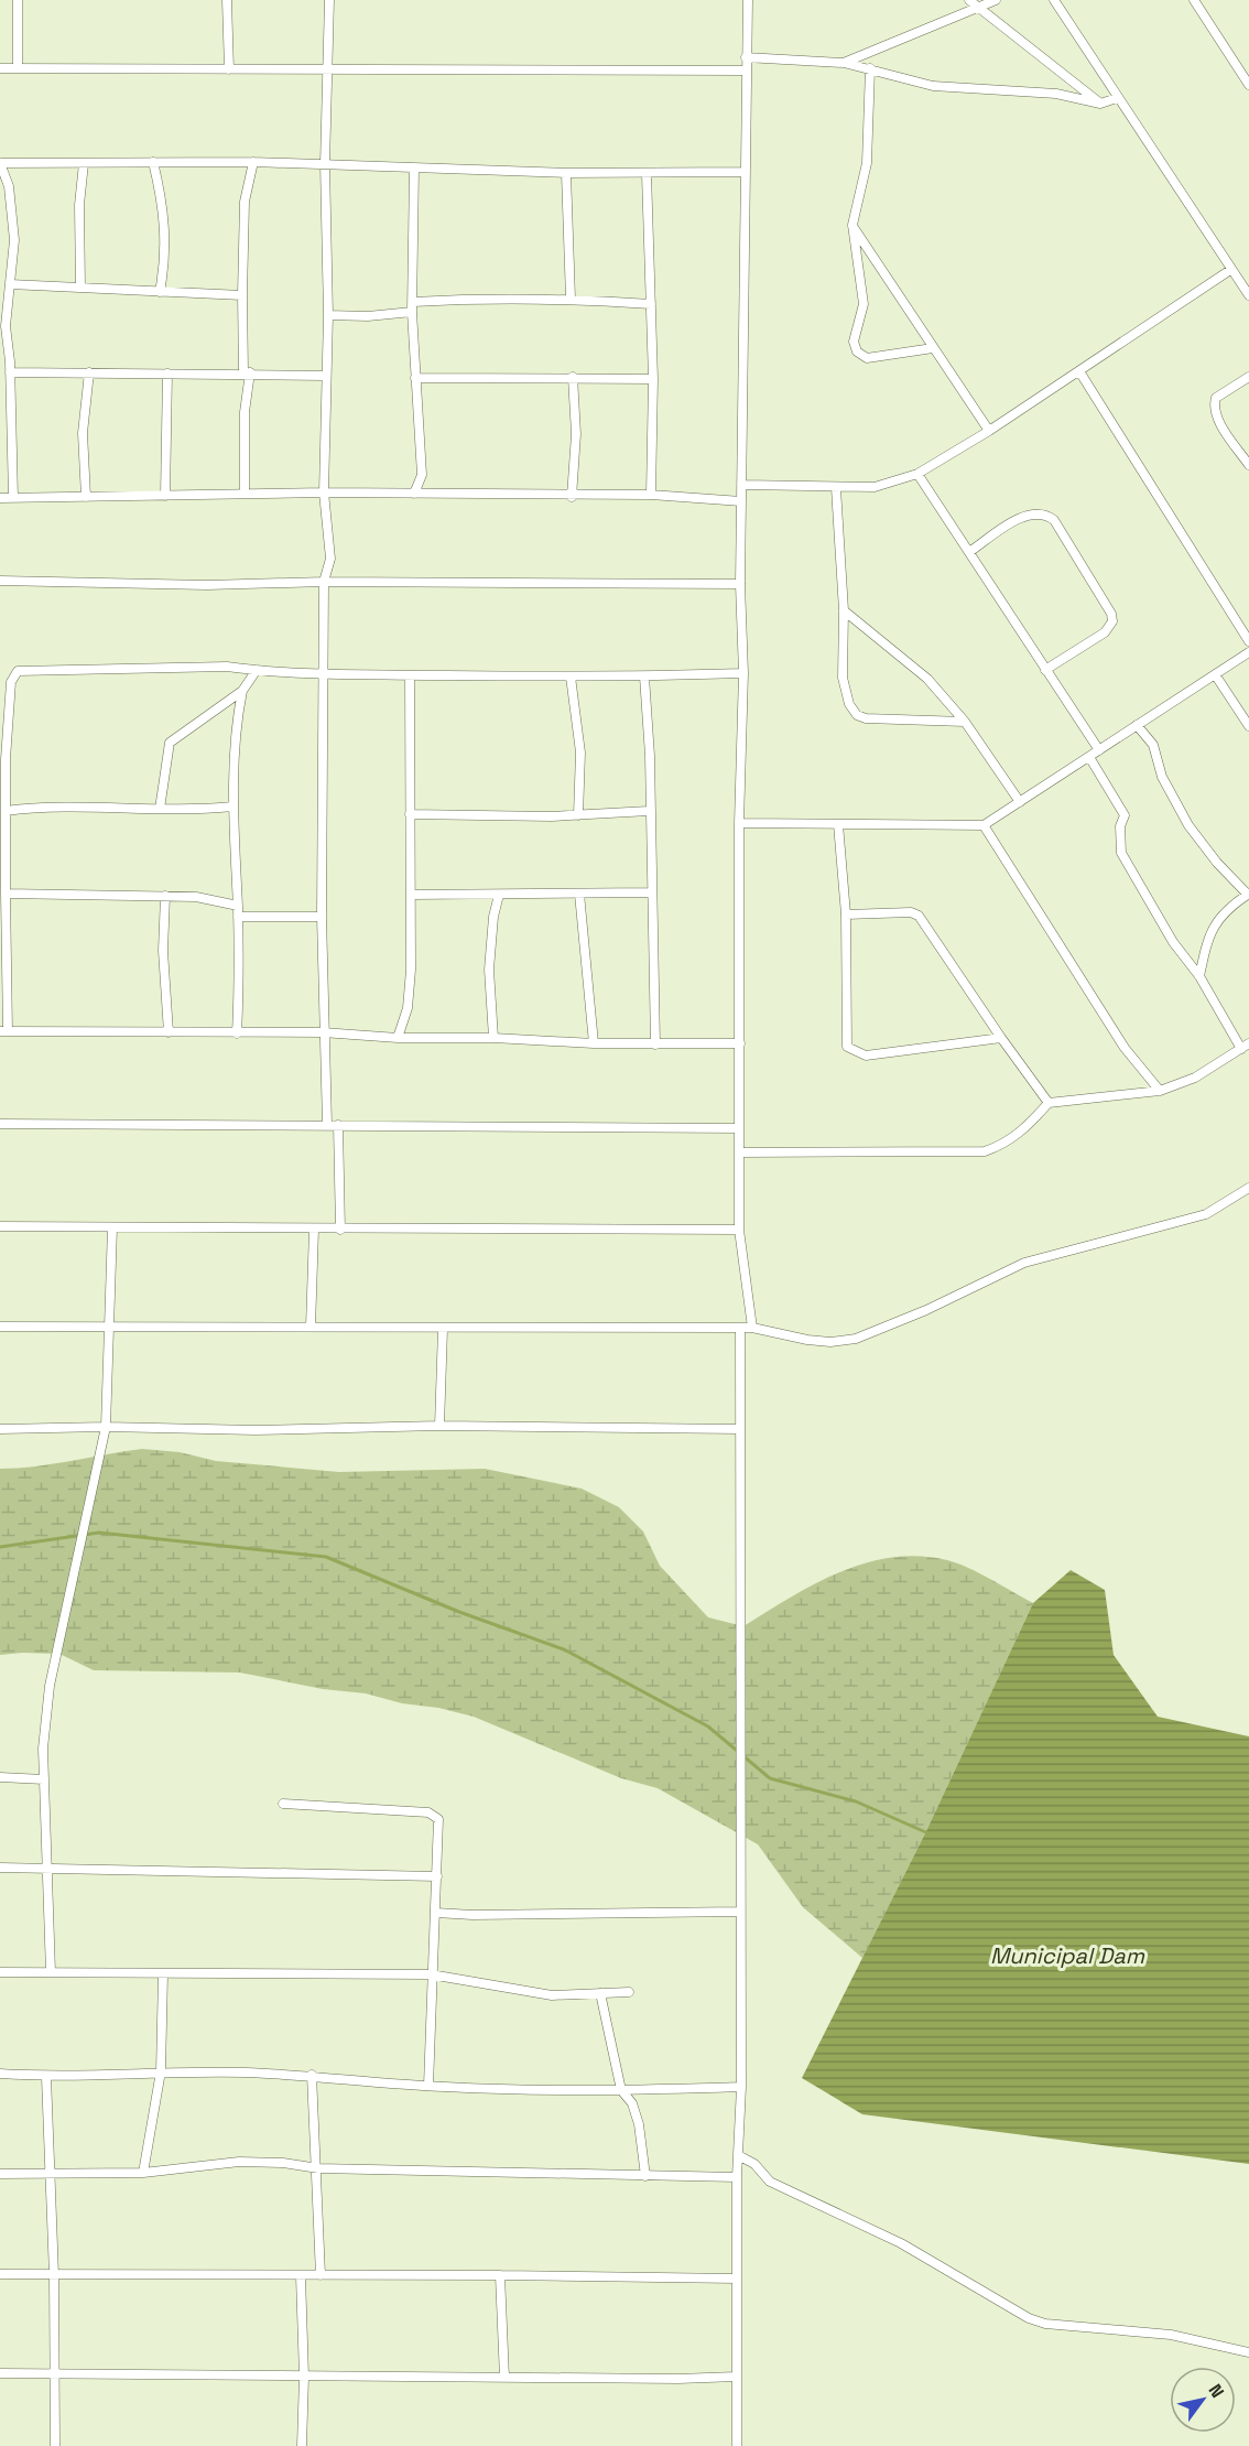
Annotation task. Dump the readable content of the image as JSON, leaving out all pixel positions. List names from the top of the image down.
{
  "water": ["Municipal Dam"],
  "north": "top right"
}
